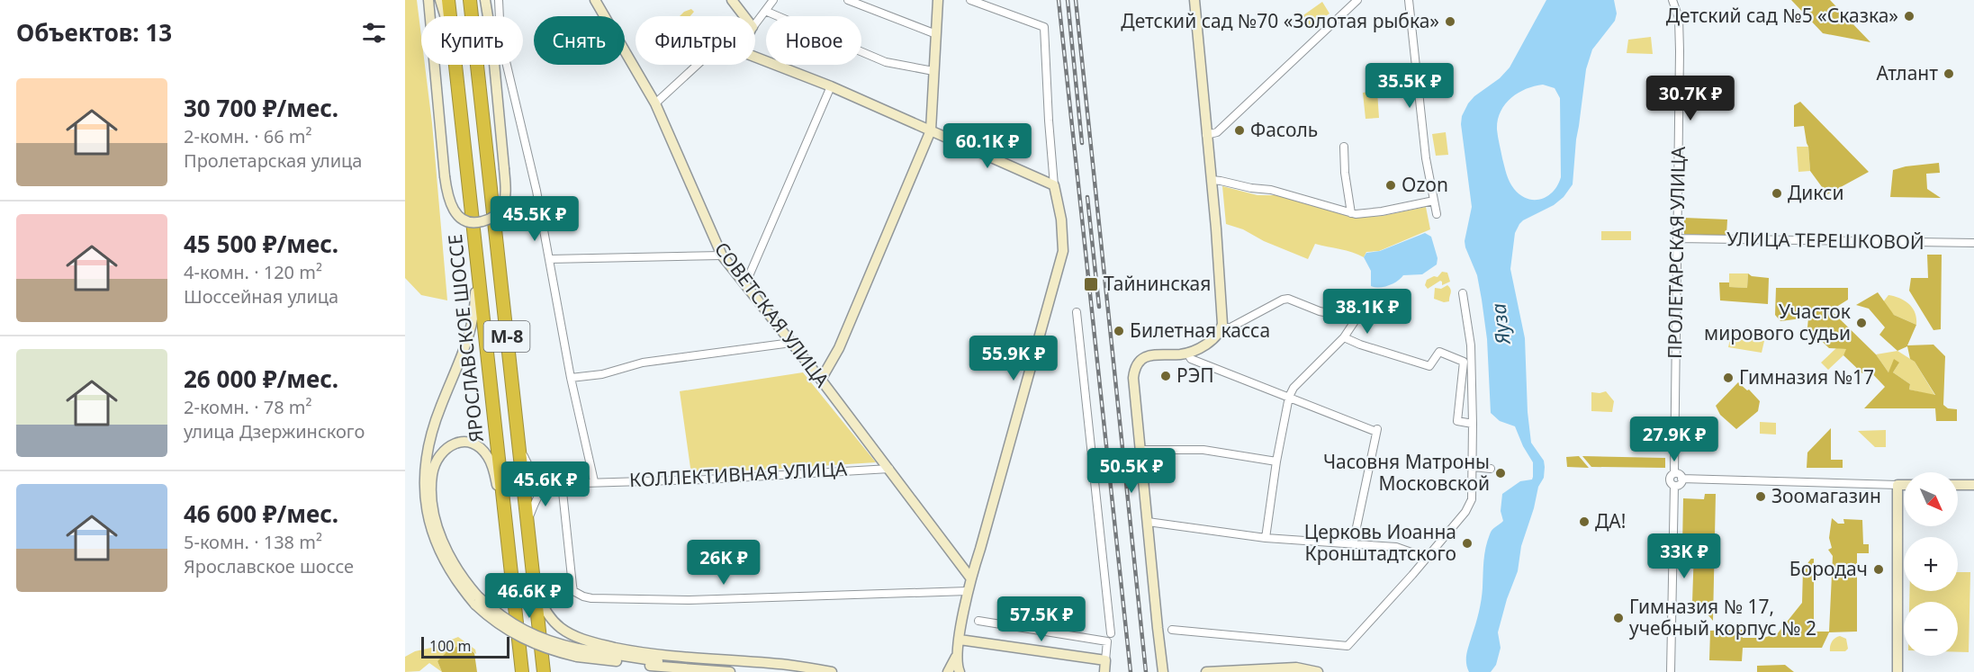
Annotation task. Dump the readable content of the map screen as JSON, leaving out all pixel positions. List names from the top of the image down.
{
  "streets": {
    "highway": ["М-8", "ЯРОСЛАВСКОЕ ШОССЕ"],
    "street": [
      "УЛИЦА ТЕРЕШКОВОЙ",
      "ПРОЛЕТАРСКАЯ УЛИЦА",
      "СОВЕТСКАЯ УЛИЦА",
      "КОЛЛЕКТИВНАЯ УЛИЦА"
    ]
  },
  "crossings": [
    ["УЛИЦА ТЕРЕШКОВОЙ", "ПРОЛЕТАРСКАЯ УЛИЦА"],
    ["СОВЕТСКАЯ УЛИЦА", "КОЛЛЕКТИВНАЯ УЛИЦА"]
  ],
  "water": ["Яуза"],
  "places": {
    "other": [
      "Детский сад №5 «Сказка»",
      "Детский сад №70 «Золотая рыбка»",
      "Атлант",
      "Фасоль",
      "Ozon",
      "Дикси",
      "Участок мирового судьи",
      "Билетная касса",
      "РЭП",
      "Гимназия №17",
      "Часовня Матроны Московской",
      "Зоомагазин",
      "ДА!",
      "Церковь Иоанна Кронштадтского",
      "Бородач",
      "Гимназия № 17, учебный корпус № 2"
    ],
    "transit": ["Тайнинская"]
  },
  "scale_bar": "100 m",
  "north": "bottom right",
  "page": {
    "heading": "Объектов: 13",
    "chip": [
      "Купить",
      "Снять",
      "Фильтры",
      "Новое"
    ],
    "price": [
      "35.5K ₽",
      "30.7K ₽",
      "60.1K ₽",
      "45.5K ₽",
      "38.1K ₽",
      "55.9K ₽",
      "27.9K ₽",
      "50.5K ₽",
      "45.6K ₽",
      "33K ₽",
      "26K ₽",
      "46.6K ₽",
      "57.5K ₽"
    ],
    "list": [
      {
        "name": "30 700 ₽/мес.",
        "note": "2-комн. · 66 m² · Пролетарская улица"
      },
      {
        "name": "45 500 ₽/мес.",
        "note": "4-комн. · 120 m² · Шоссейная улица"
      },
      {
        "name": "26 000 ₽/мес.",
        "note": "2-комн. · 78 m² · улица Дзержинского"
      },
      {
        "name": "46 600 ₽/мес.",
        "note": "5-комн. · 138 m² · Ярославское шоссе"
      }
    ],
    "map_buttons": ["+", "−"],
    "scale": "100 m"
  }
}
